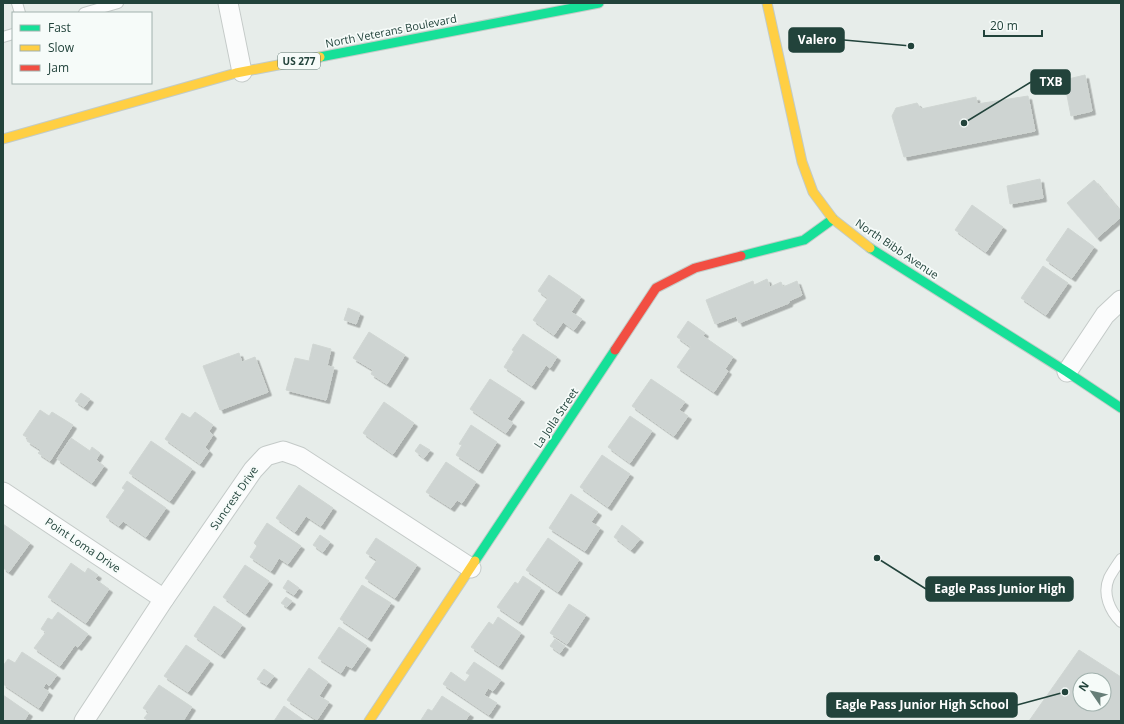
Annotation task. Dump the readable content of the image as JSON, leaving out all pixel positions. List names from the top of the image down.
{
  "streets": {
    "main road": [
      "North Veterans Boulevard",
      "US 277",
      "North Bibb Avenue",
      "La Jolla Street"
    ],
    "street": ["Suncrest Drive", "Point Loma Drive"]
  },
  "crossings": [
    ["North Bibb Avenue", "La Jolla Street"],
    ["La Jolla Street", "Suncrest Drive"],
    ["Suncrest Drive", "Point Loma Drive"]
  ],
  "places": [
    "Valero",
    "TXB",
    "Eagle Pass Junior High",
    "Eagle Pass Junior High School"
  ],
  "legend": ["Fast", "Slow", "Jam"],
  "scale_bar": "20 m",
  "north": "top left"
}
